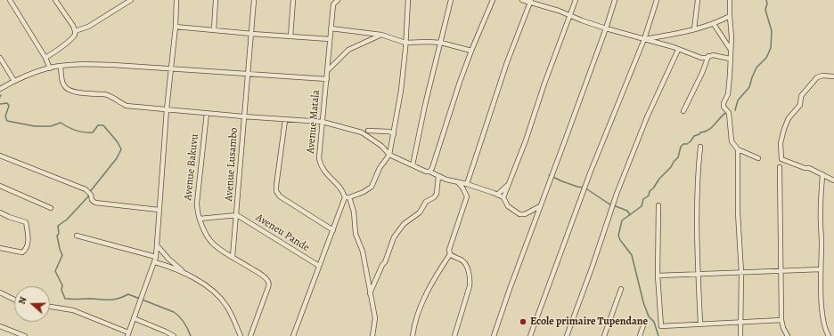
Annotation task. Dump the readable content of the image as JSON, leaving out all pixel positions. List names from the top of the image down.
{
  "streets": {
    "street": [
      "Avenue Matala",
      "Avenue Lusambo",
      "Avenue Bakuvu",
      "Aveneu Pande"
    ]
  },
  "crossings": [
    ["Avenue Lusambo", "Avenue Bakuvu"],
    ["Avenue Lusambo", "Aveneu Pande"]
  ],
  "places": ["Ecole primaire Tupendane"],
  "north": "left"
}
